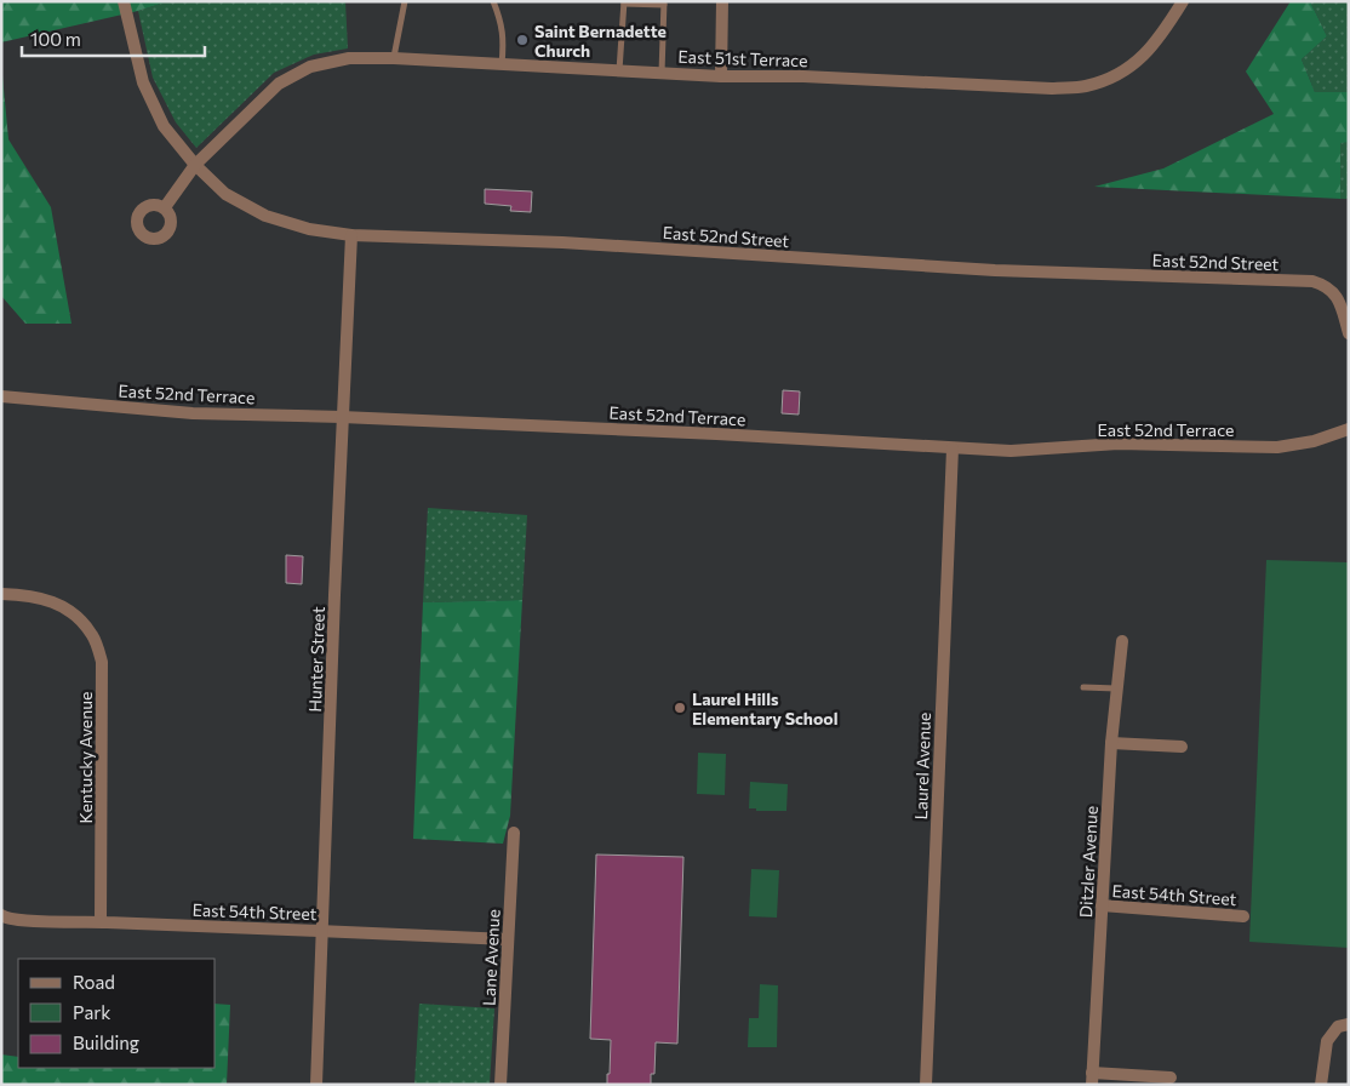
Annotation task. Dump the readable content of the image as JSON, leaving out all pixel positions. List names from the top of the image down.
{
  "streets": {
    "street": [
      "East 51st Terrace",
      "East 52nd Street",
      "East 52nd Terrace",
      "Hunter Street",
      "Kentucky Avenue",
      "Laurel Avenue",
      "Ditzler Avenue",
      "East 54th Street",
      "Lane Avenue"
    ]
  },
  "crossings": [
    ["East 51st Terrace", "East 52nd Street"],
    ["East 52nd Street", "Hunter Street"],
    ["East 52nd Terrace", "Hunter Street"],
    ["East 52nd Terrace", "Laurel Avenue"],
    ["Hunter Street", "East 54th Street"],
    ["Kentucky Avenue", "East 54th Street"],
    ["Ditzler Avenue", "East 54th Street"],
    ["East 54th Street", "Lane Avenue"]
  ],
  "places": ["Saint Bernadette Church", "Laurel Hills Elementary School"],
  "legend": ["Road", "Park", "Building"],
  "scale_bar": "100 m"
}
